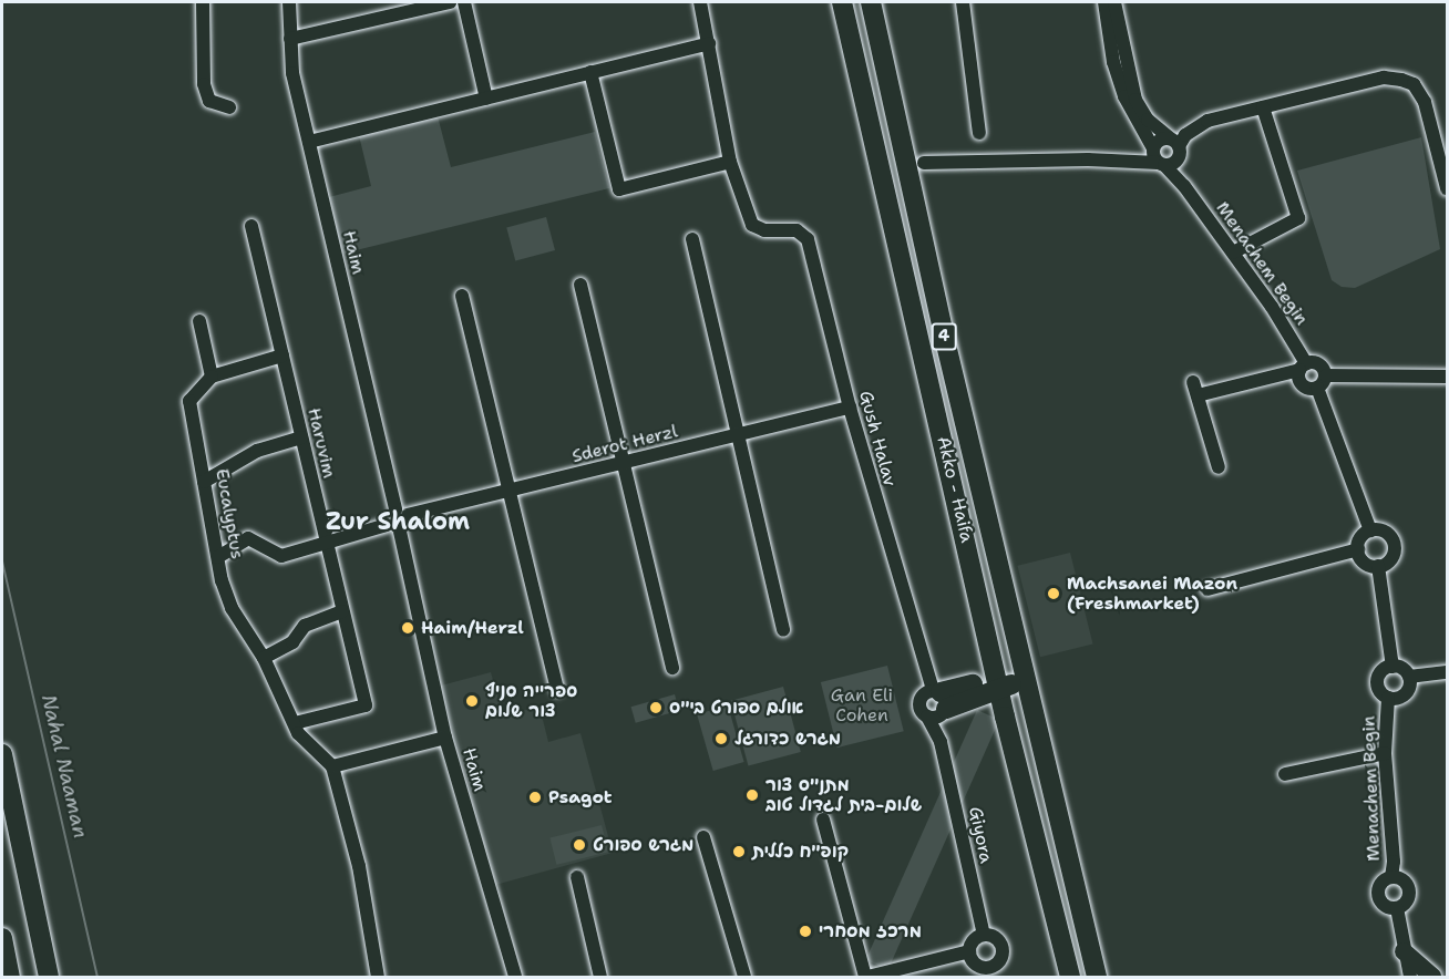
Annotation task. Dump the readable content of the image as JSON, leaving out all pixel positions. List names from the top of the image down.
{
  "streets": {
    "highway": ["4", "Akko - Haifa"],
    "street": [
      "Haim",
      "Menachem Begin",
      "Gush Halav",
      "Haruvim",
      "Sderot Herzl",
      "Eucalyptus",
      "Giyora"
    ]
  },
  "crossings": [
    ["Haim", "Sderot Herzl"],
    ["Gush Halav", "Sderot Herzl"],
    ["Gush Halav", "Giyora"],
    ["Haruvim", "Eucalyptus"]
  ],
  "districts": ["Zur Shalom"],
  "water": ["Nahal Naaman"],
  "parks": ["Gan Eli Cohen"],
  "places": [
    "Machsanei Mazon (Freshmarket)",
    "Haim/Herzl",
    "ספרייה סניף צור שלום",
    "אולם ספורט בי\"ס",
    "מגרש כדורגל",
    "מתנ\"ס צור שלום-בית לגדול טוב",
    "Psagot",
    "מגרש ספורט",
    "קופ\"ח כללית",
    "מרכז מסחרי"
  ]
}
